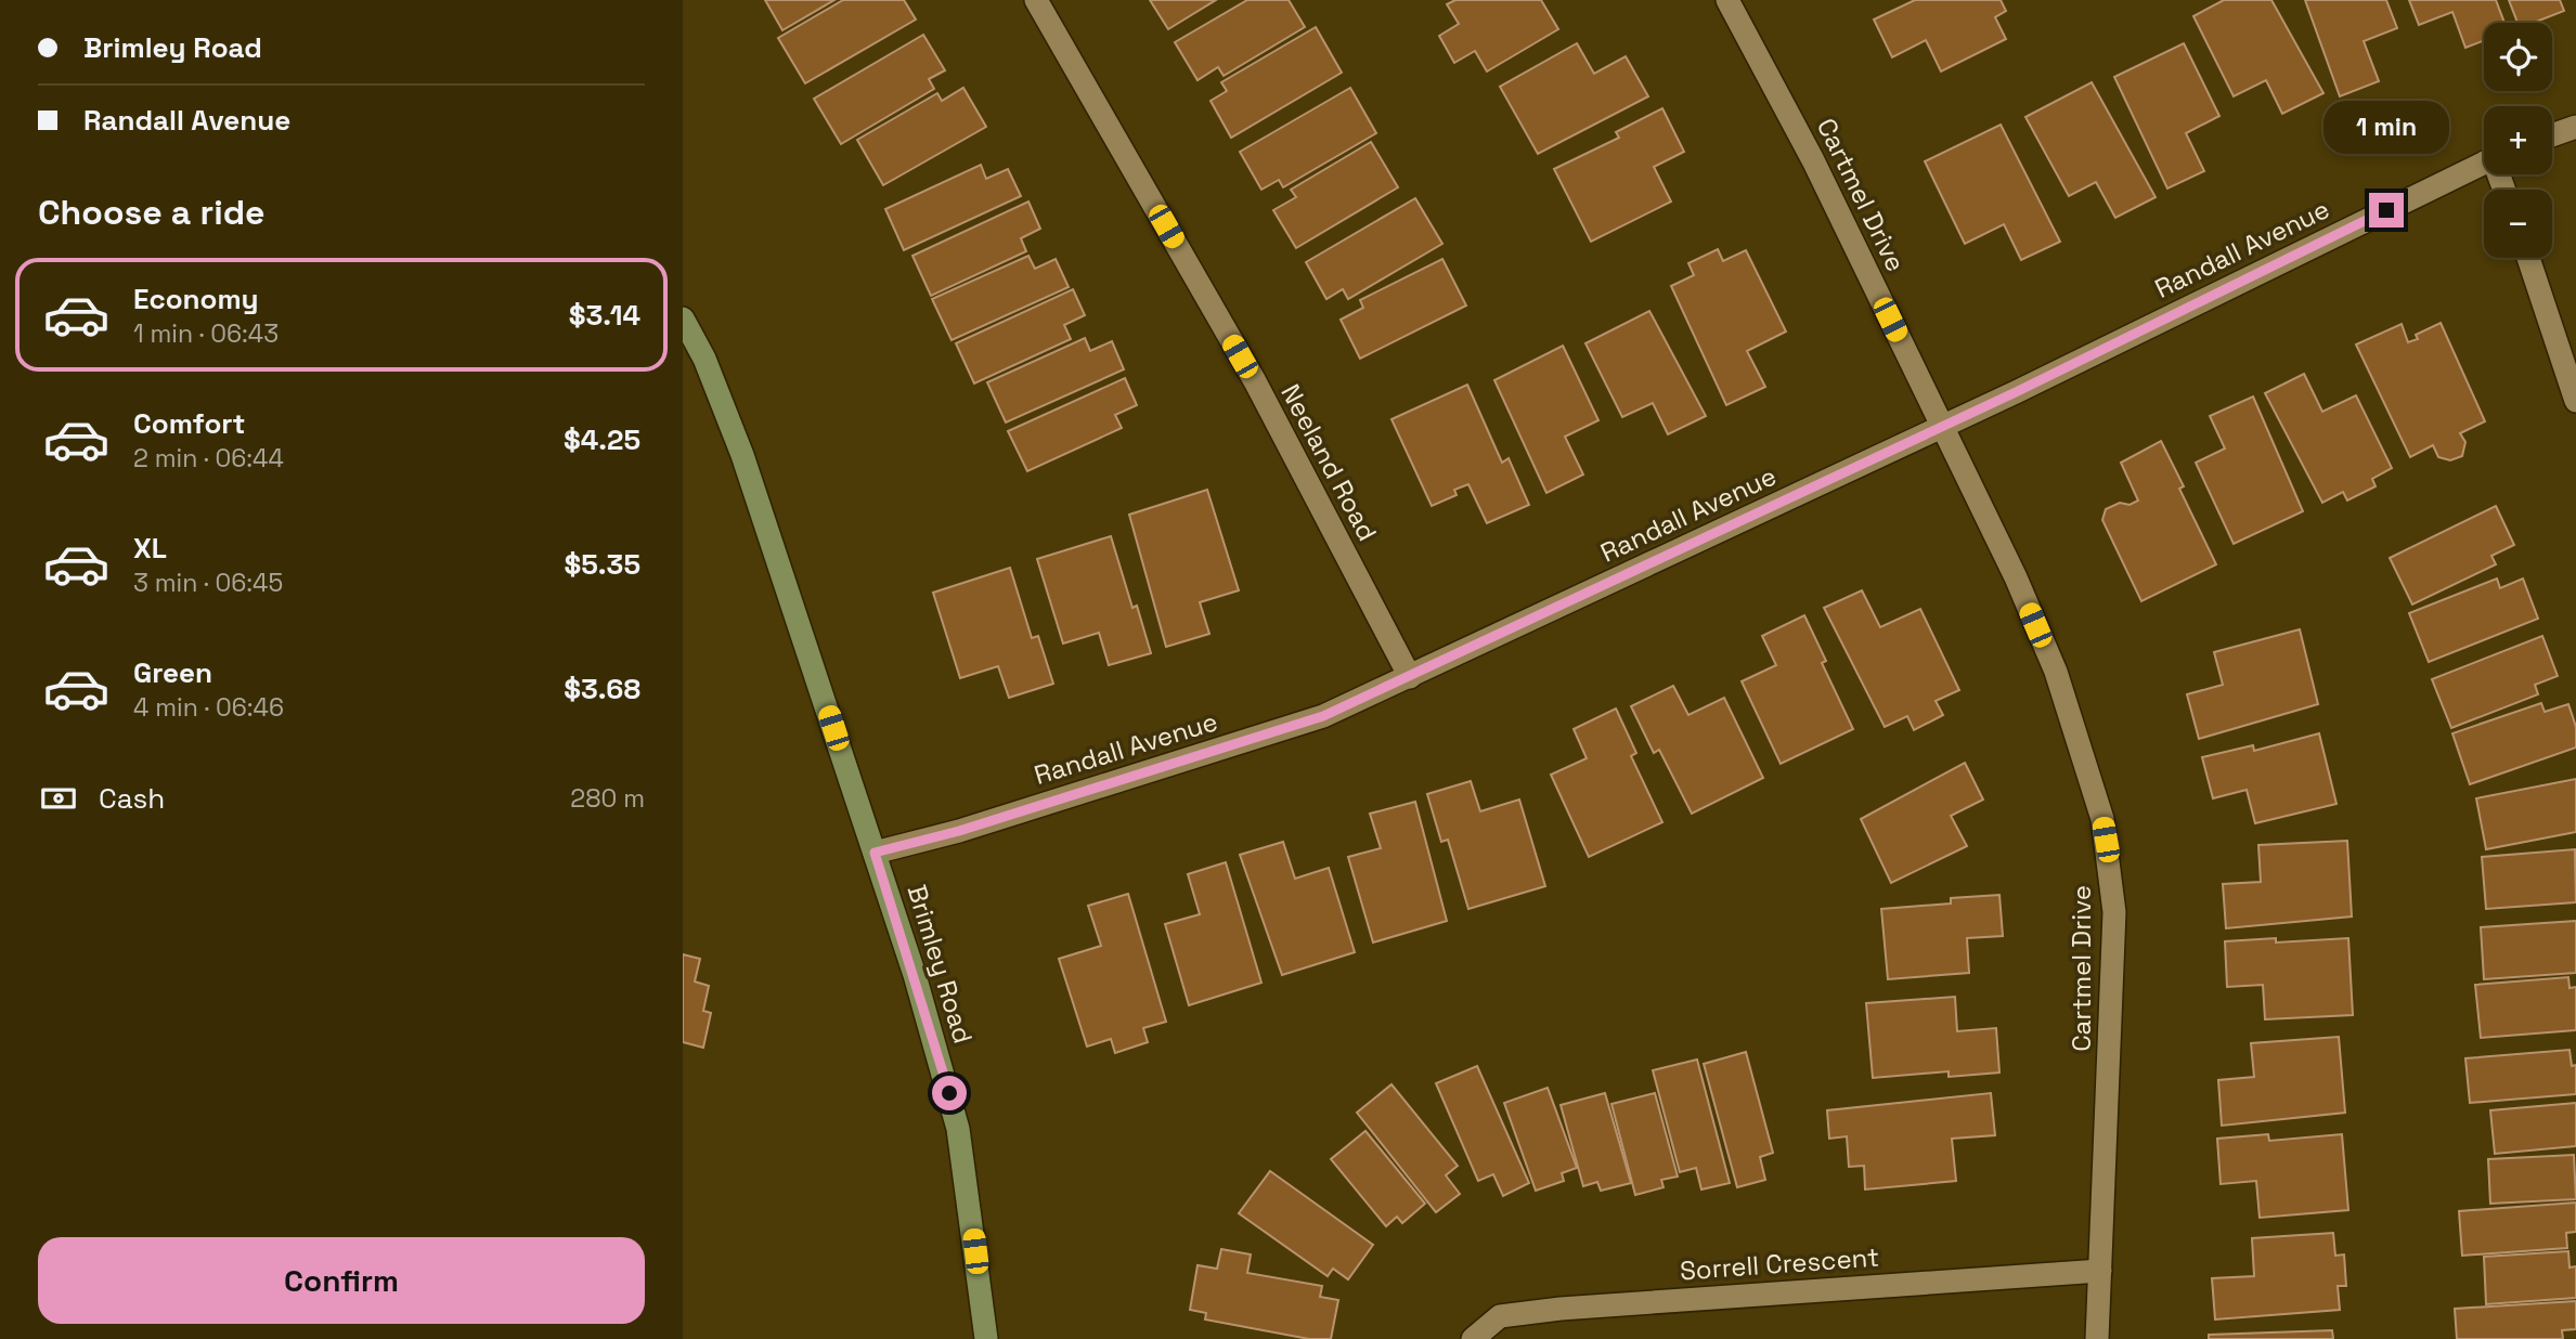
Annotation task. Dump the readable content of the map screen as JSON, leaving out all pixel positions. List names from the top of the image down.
{
  "streets": {
    "main road": ["Brimley Road"],
    "street": [
      "Cartmel Drive",
      "Randall Avenue",
      "Neeland Road",
      "Sorrell Crescent"
    ]
  },
  "crossings": [
    ["Cartmel Drive", "Randall Avenue"],
    ["Cartmel Drive", "Sorrell Crescent"],
    ["Randall Avenue", "Neeland Road"],
    ["Randall Avenue", "Brimley Road"]
  ],
  "page": {
    "banner": ["Brimley Road", "Randall Avenue"],
    "map_buttons": ["+", "−"],
    "bubble": "1 min",
    "heading": "Choose a ride",
    "list": [
      {
        "name": "Economy",
        "note": "1 min · 06:43",
        "value": "$3.14"
      },
      {
        "name": "Comfort",
        "note": "2 min · 06:44",
        "value": "$4.25"
      },
      {
        "name": "XL",
        "note": "3 min · 06:45",
        "value": "$5.35"
      },
      {
        "name": "Green",
        "note": "4 min · 06:46",
        "value": "$3.68"
      }
    ],
    "pay": ["Cash", "280 m"],
    "buttons": "Confirm"
  }
}
